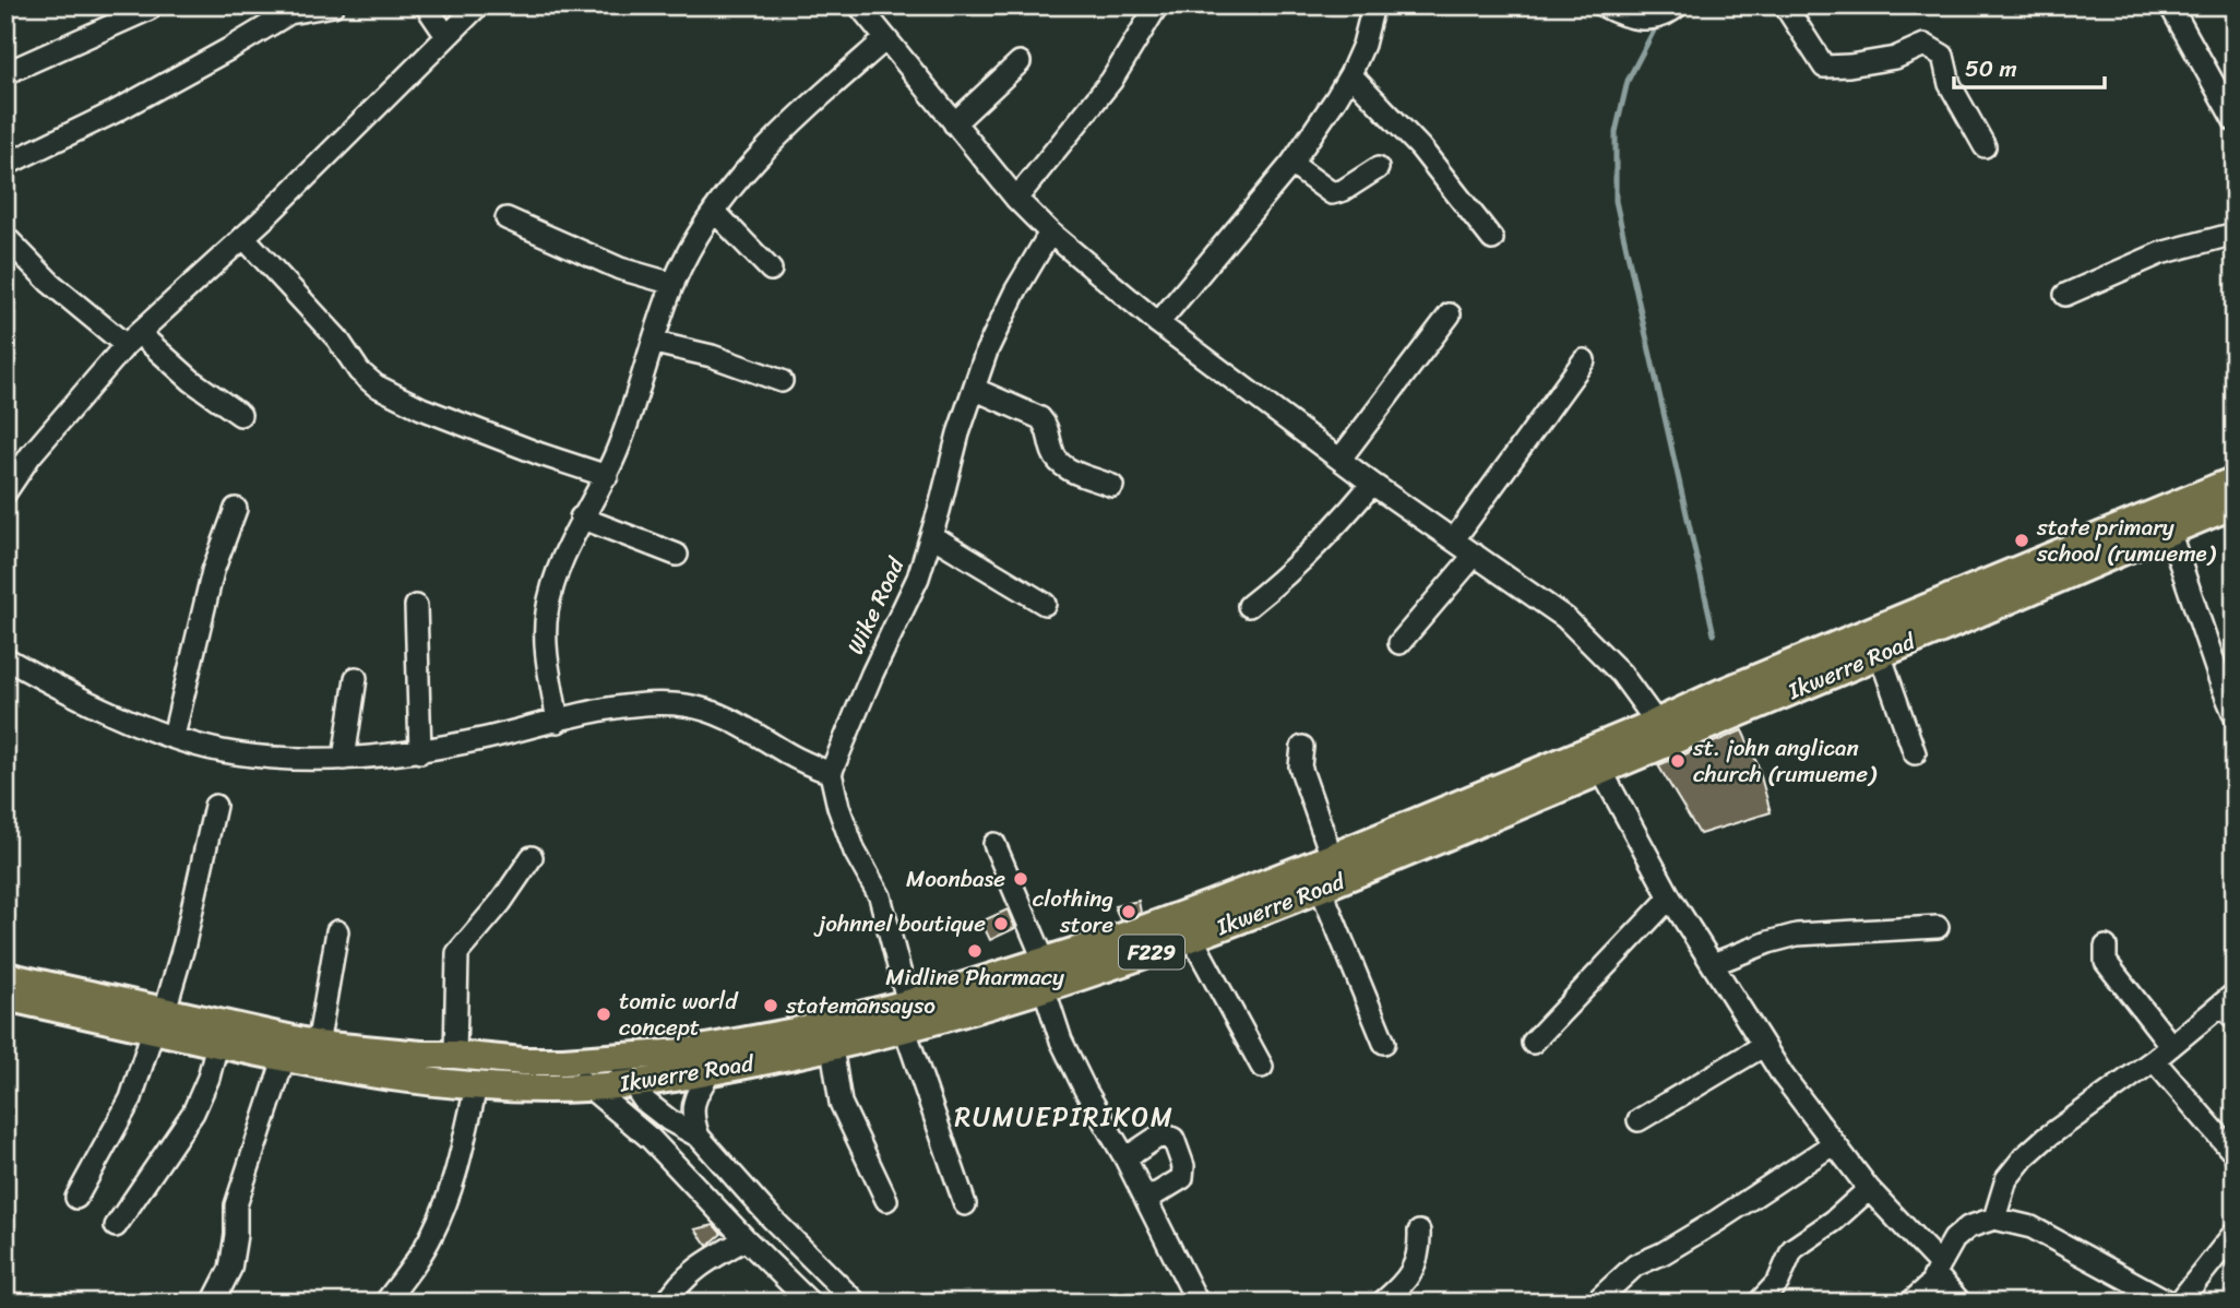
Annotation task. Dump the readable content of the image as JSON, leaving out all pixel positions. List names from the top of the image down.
{
  "streets": {
    "main road": ["Ikwerre Road", "F229"],
    "street": ["Wike Road"]
  },
  "districts": ["RUMUEPIRIKOM"],
  "places": [
    "state primary school (rumueme)",
    "st. john anglican church (rumueme)",
    "Moonbase",
    "clothing store",
    "johnnel boutique",
    "Midline Pharmacy",
    "statemansayso",
    "tomic world concept"
  ],
  "scale_bar": "50 m"
}
